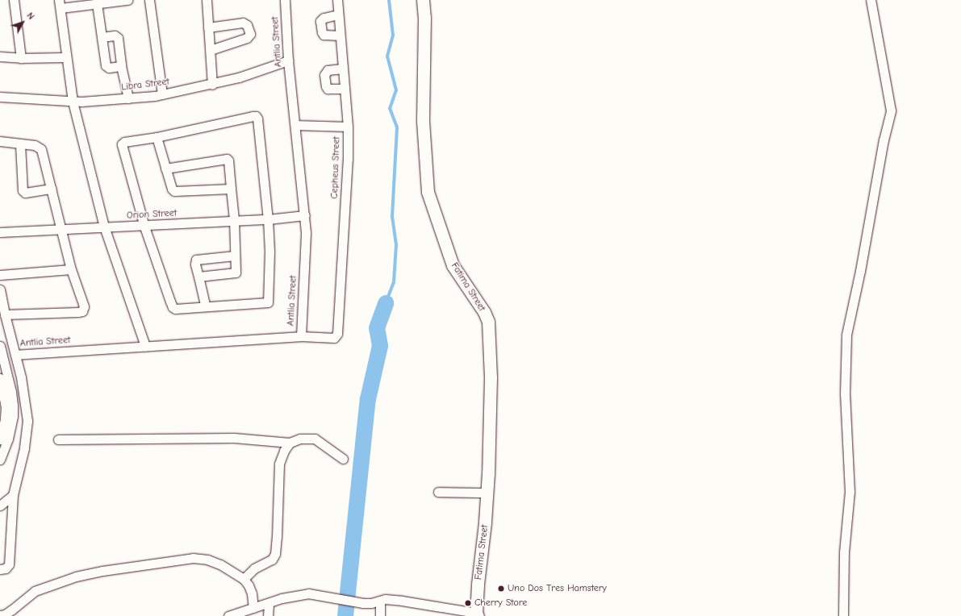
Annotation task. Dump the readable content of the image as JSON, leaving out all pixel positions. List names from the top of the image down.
{
  "streets": {
    "street": [
      "Antlia Street",
      "Libra Street",
      "Cepheus Street",
      "Orion Street",
      "Fatima Street"
    ]
  },
  "crossings": [
    ["Antlia Street", "Libra Street"],
    ["Antlia Street", "Cepheus Street"],
    ["Antlia Street", "Orion Street"]
  ],
  "places": ["Uno Dos Tres Hamstery", "Cherry Store"],
  "north": "top right"
}
